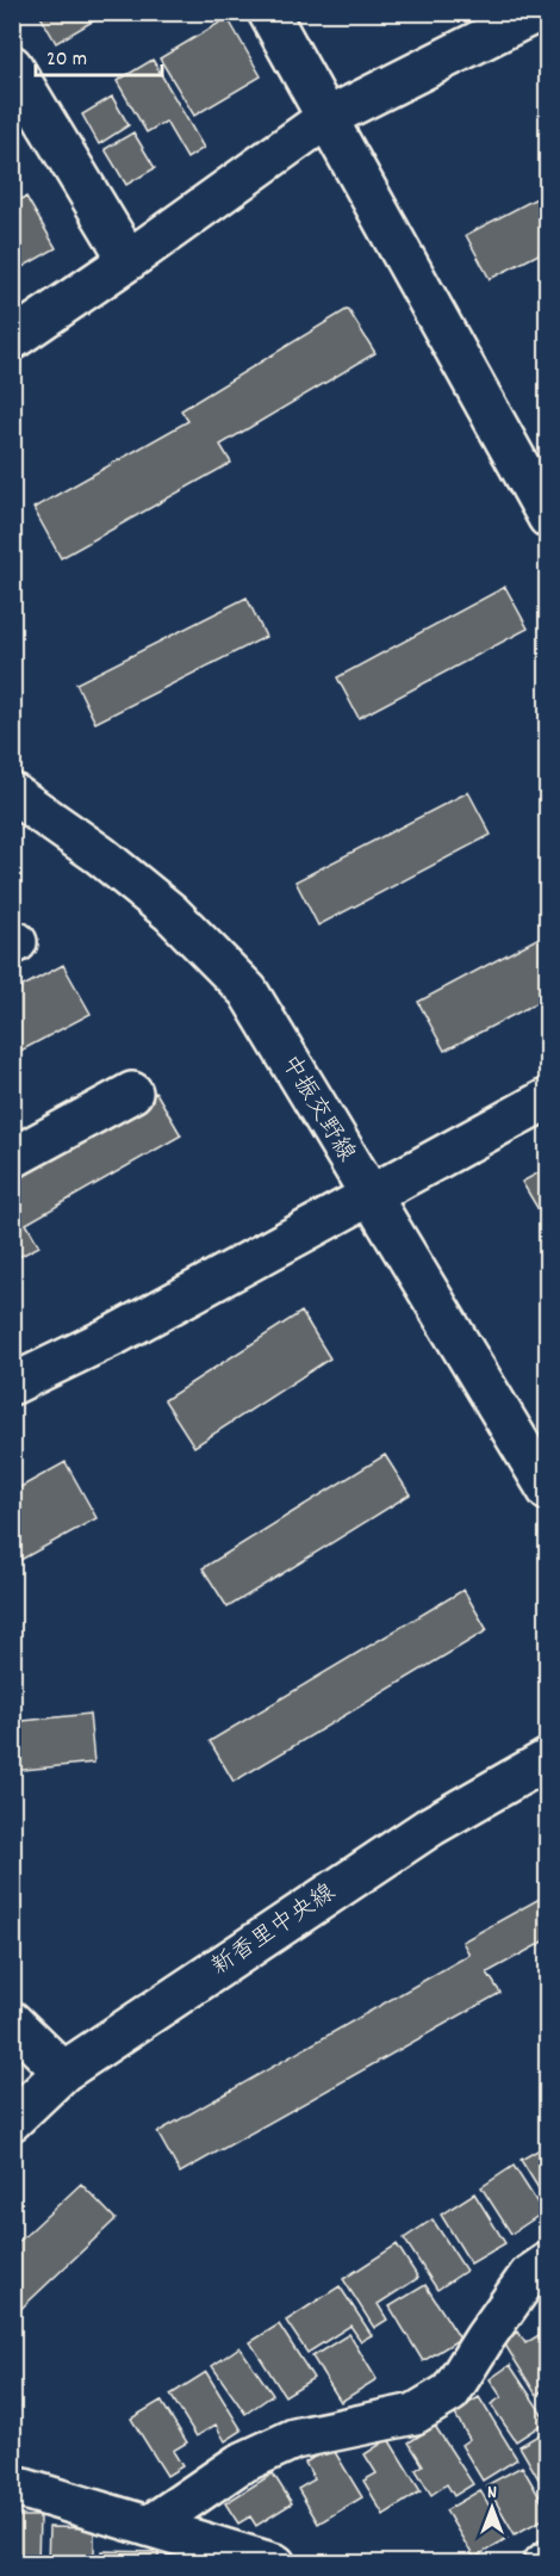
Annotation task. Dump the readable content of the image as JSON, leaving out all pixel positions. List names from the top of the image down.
{
  "streets": {
    "street": ["中振交野線", "新香里中央線"]
  },
  "scale_bar": "20 m",
  "north": "top"
}
